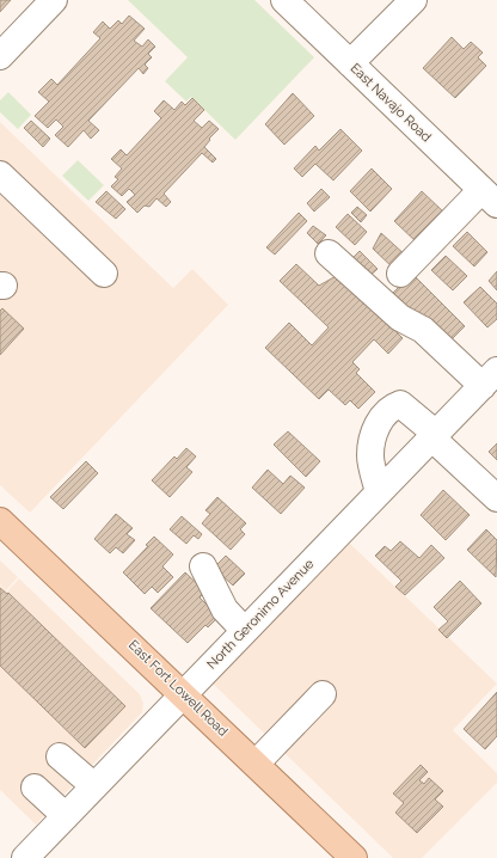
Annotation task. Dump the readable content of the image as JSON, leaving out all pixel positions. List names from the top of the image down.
{
  "streets": {
    "main road": ["East Fort Lowell Road"],
    "street": ["East Navajo Road", "North Geronimo Avenue"]
  },
  "crossings": [
    ["North Geronimo Avenue", "East Fort Lowell Road"]
  ]
}
